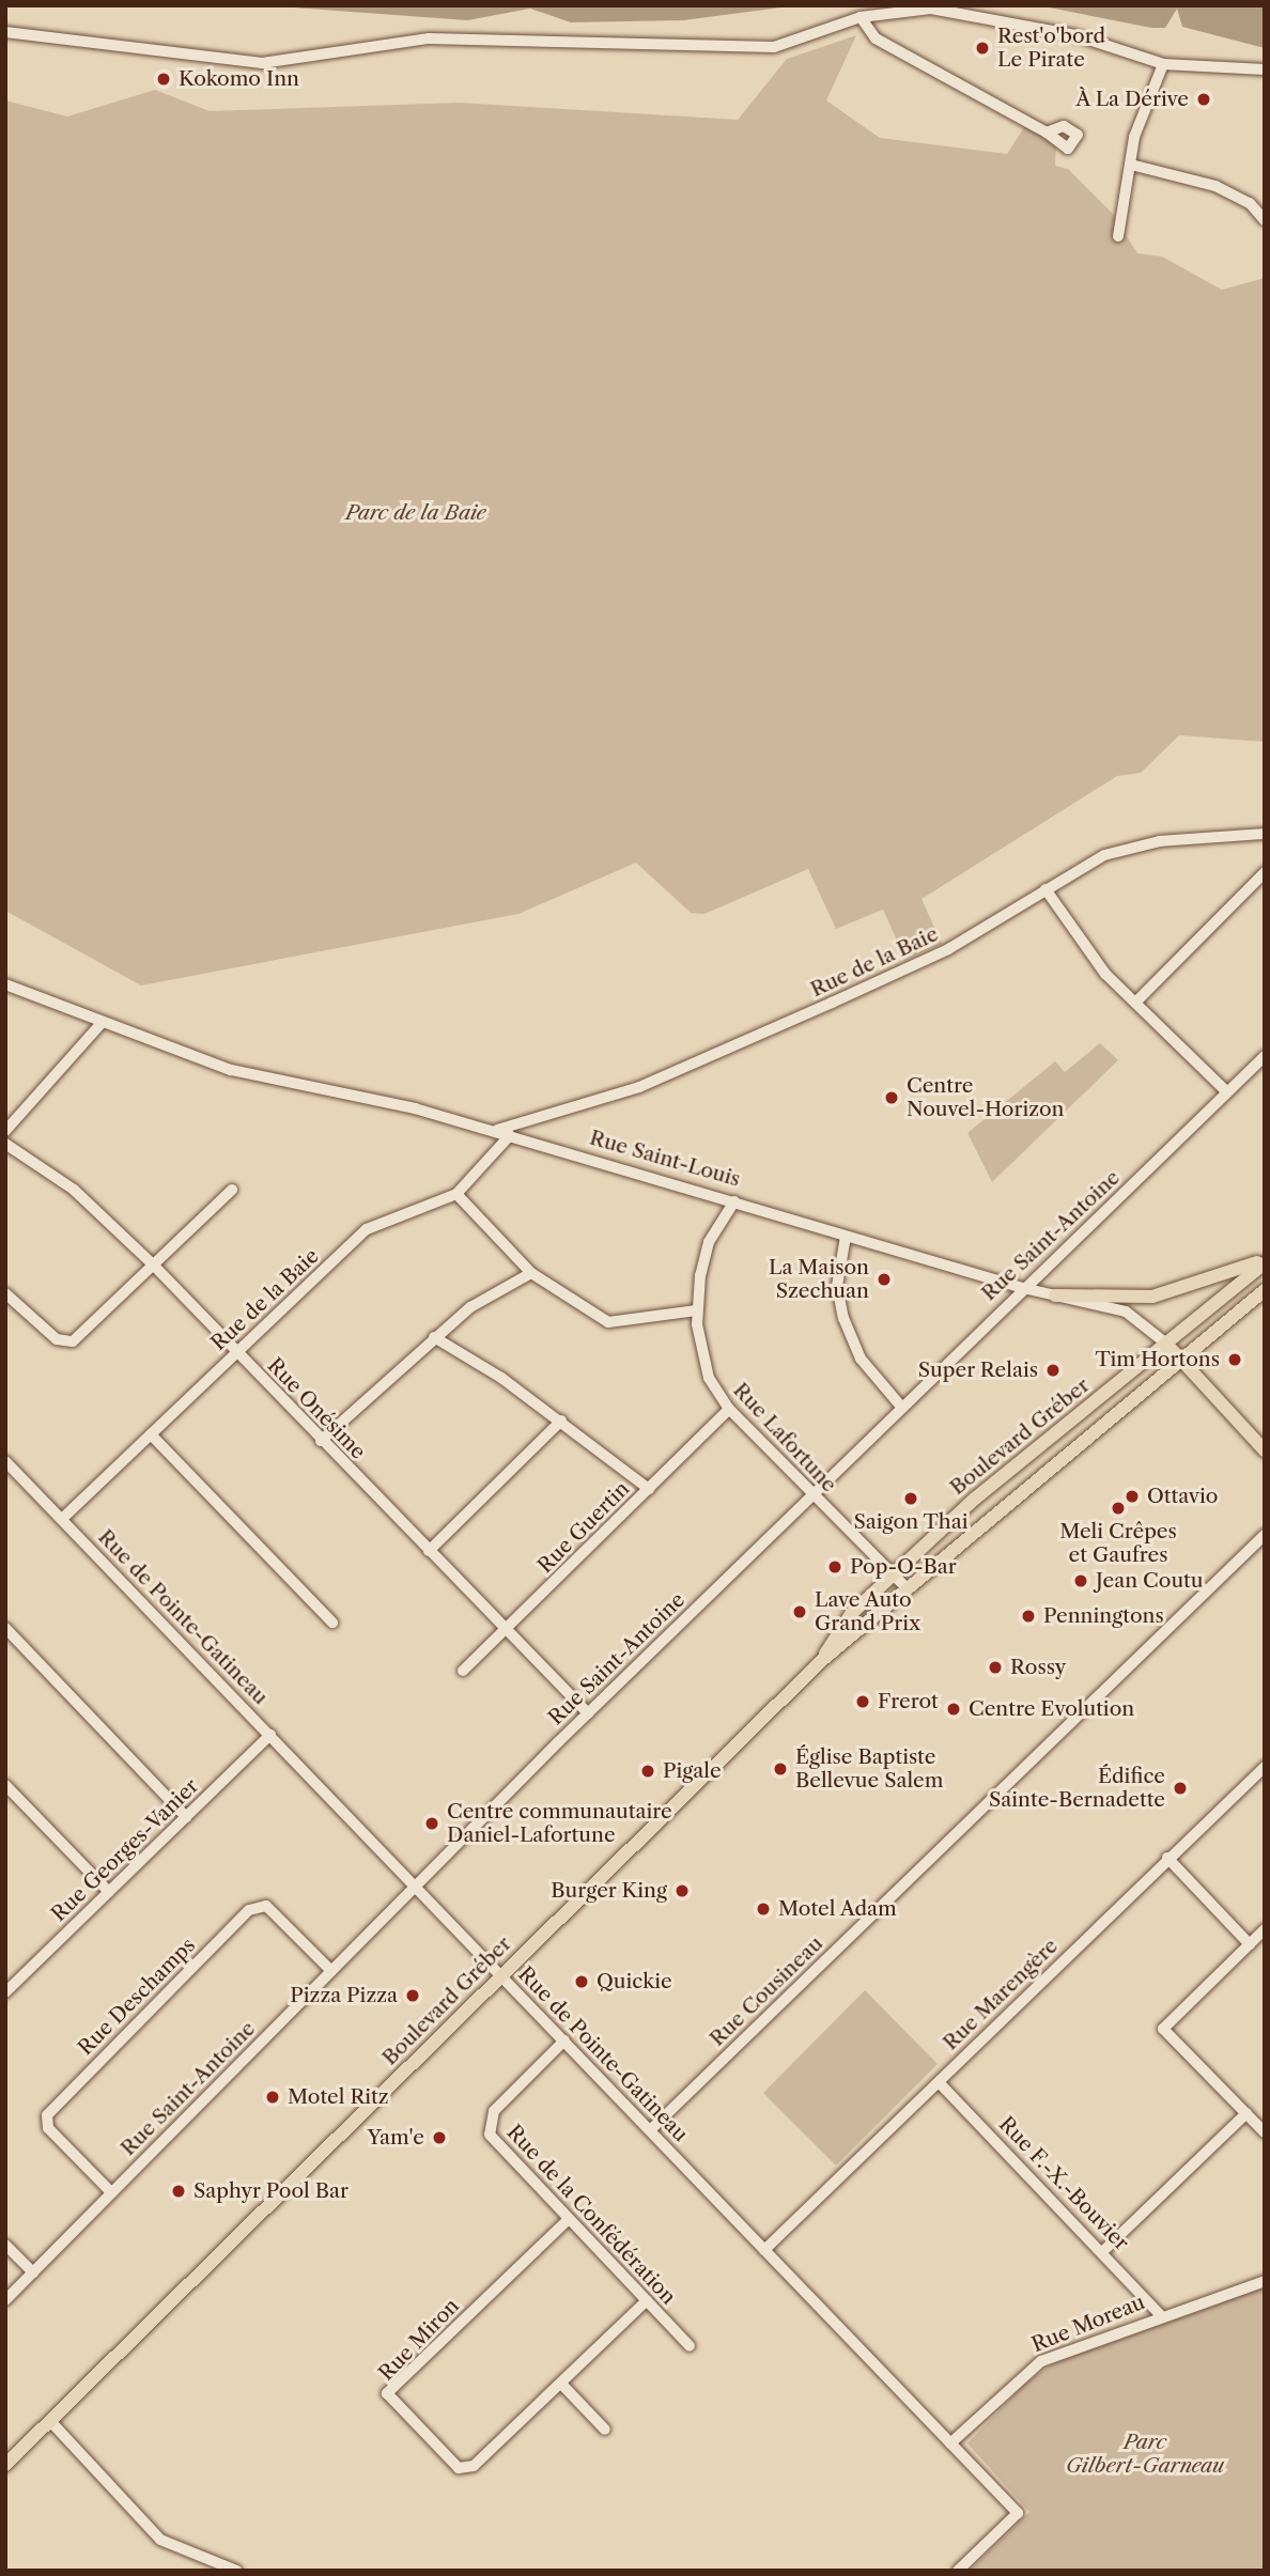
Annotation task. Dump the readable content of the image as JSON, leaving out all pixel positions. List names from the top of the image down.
{
  "streets": {
    "main road": ["Rue Saint-Louis", "Boulevard Gréber"],
    "street": [
      "Rue de la Baie",
      "Rue Saint-Antoine",
      "Rue Onésime",
      "Rue Lafortune",
      "Rue Guertin",
      "Rue de Pointe-Gatineau",
      "Rue Georges-Vanier",
      "Rue Cousineau",
      "Rue Marengère",
      "Rue Deschamps",
      "Rue F.-X.-Bouvier",
      "Rue de la Confédération",
      "Rue Moreau",
      "Rue Miron"
    ]
  },
  "crossings": [
    ["Rue de la Baie", "Rue Saint-Louis"],
    ["Rue de la Baie", "Rue Onésime"],
    ["Rue de la Baie", "Rue de Pointe-Gatineau"],
    ["Rue Saint-Louis", "Rue Saint-Antoine"],
    ["Rue Saint-Louis", "Boulevard Gréber"],
    ["Rue Saint-Louis", "Rue Lafortune"],
    ["Rue Saint-Antoine", "Rue Onésime"],
    ["Rue Saint-Antoine", "Rue Lafortune"],
    ["Rue Saint-Antoine", "Rue de Pointe-Gatineau"],
    ["Rue Saint-Antoine", "Rue Deschamps"],
    ["Rue Onésime", "Rue Guertin"],
    ["Boulevard Gréber", "Rue Lafortune"],
    ["Boulevard Gréber", "Rue de Pointe-Gatineau"],
    ["Rue Lafortune", "Rue Guertin"],
    ["Rue de Pointe-Gatineau", "Rue Georges-Vanier"],
    ["Rue de Pointe-Gatineau", "Rue Cousineau"],
    ["Rue de Pointe-Gatineau", "Rue Marengère"],
    ["Rue de Pointe-Gatineau", "Rue de la Confédération"],
    ["Rue de Pointe-Gatineau", "Rue Moreau"],
    ["Rue Marengère", "Rue F.-X.-Bouvier"],
    ["Rue F.-X.-Bouvier", "Rue Moreau"],
    ["Rue de la Confédération", "Rue Miron"]
  ],
  "parks": ["Parc de la Baie", "Parc Gilbert-Garneau"],
  "places": [
    "Rest'o'bord Le Pirate",
    "Kokomo Inn",
    "À La Dérive",
    "Centre Nouvel-Horizon",
    "La Maison Szechuan",
    "Tim Hortons",
    "Super Relais",
    "Ottavio",
    "Saigon Thai",
    "Meli Crêpes et Gaufres",
    "Pop-O-Bar",
    "Jean Coutu",
    "Lave Auto Grand Prix",
    "Penningtons",
    "Rossy",
    "Frerot",
    "Centre Evolution",
    "Église Baptiste Bellevue Salem",
    "Pigale",
    "Édifice Sainte-Bernadette",
    "Centre communautaire Daniel-Lafortune",
    "Burger King",
    "Motel Adam",
    "Quickie",
    "Pizza Pizza",
    "Motel Ritz",
    "Yam'e",
    "Saphyr Pool Bar"
  ]
}
